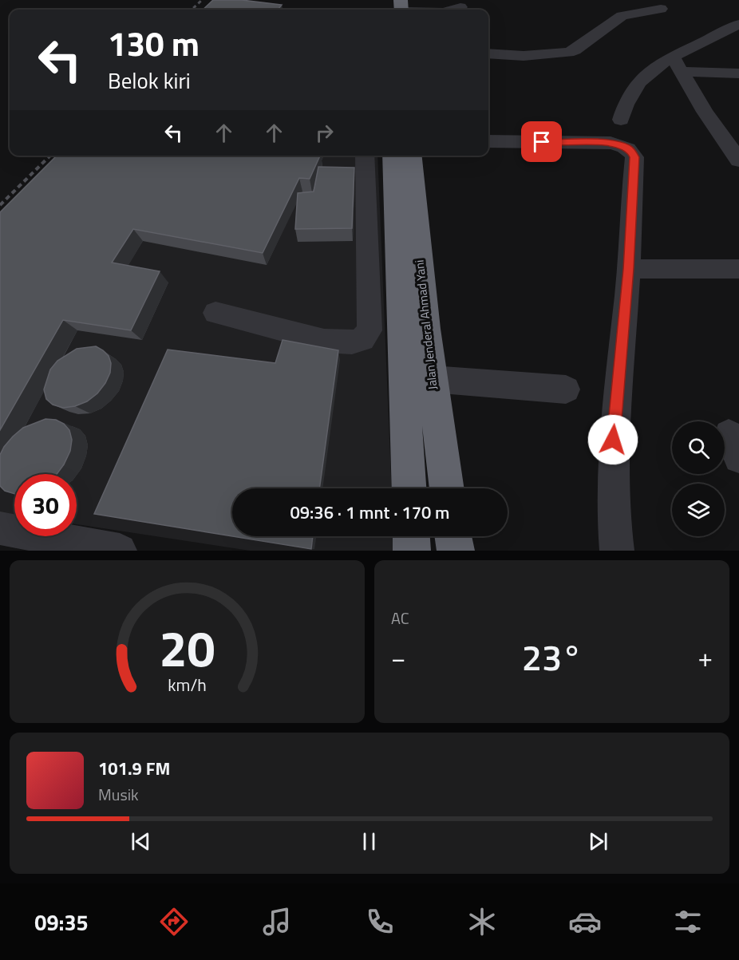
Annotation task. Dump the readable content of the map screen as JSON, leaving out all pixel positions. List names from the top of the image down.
{
  "streets": {
    "highway": ["Jalan Jenderal Ahmad Yani"]
  },
  "page": {
    "turn": ["130 m", "Belok kiri"],
    "limit": "30",
    "trip": "09:36 · 1 mnt · 170 m",
    "tile": "AC",
    "heat": ["−", "23°", "+"],
    "song": ["101.9 FM", "Musik"],
    "tabs": "09:35",
    "gauge": ["20", "km/h"]
  }
}
